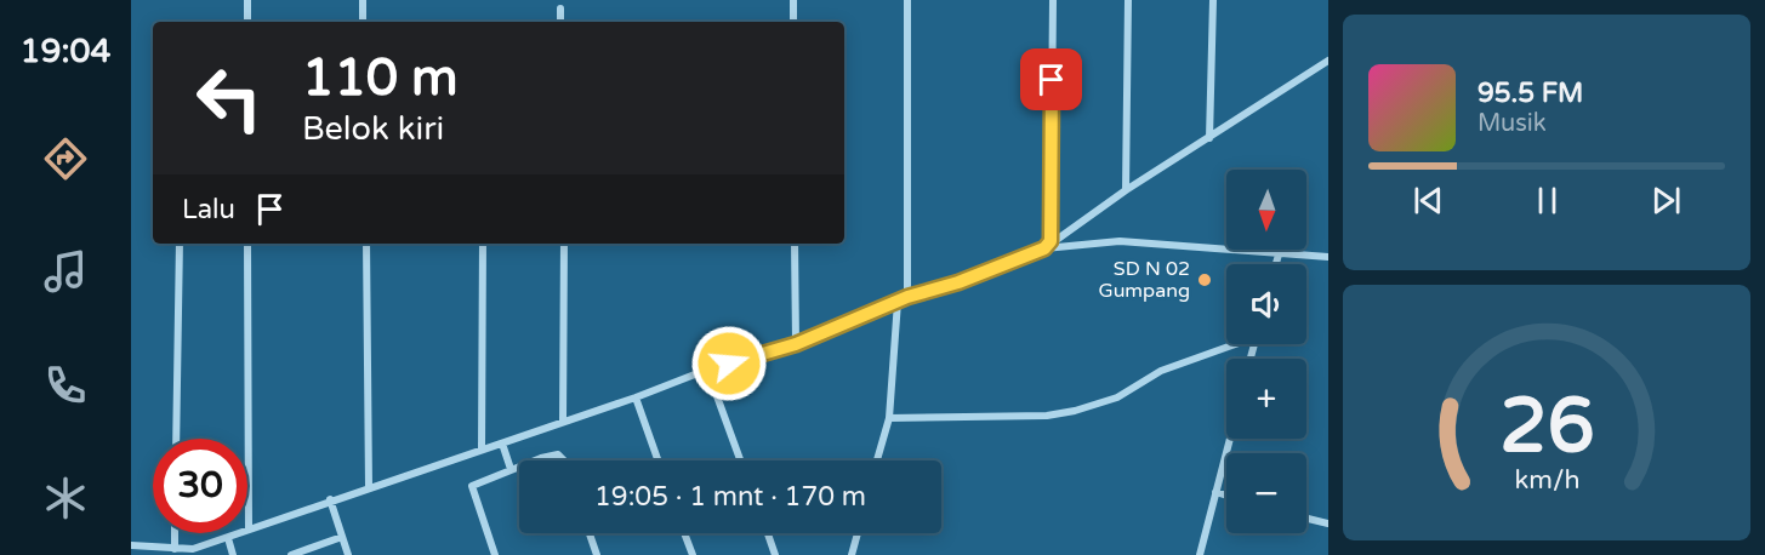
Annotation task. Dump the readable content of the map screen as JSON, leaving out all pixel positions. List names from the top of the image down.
{
  "places": ["SD N 02 Gumpang"],
  "north": "bottom",
  "page": {
    "tabs": "19:04",
    "turn": ["110 m", "Belok kiri"],
    "song": ["95.5 FM", "Musik"],
    "map_buttons": ["+", "−"],
    "then": "Lalu",
    "limit": "30",
    "trip": "19:05 · 1 mnt · 170 m",
    "gauge": ["26", "km/h"]
  }
}
